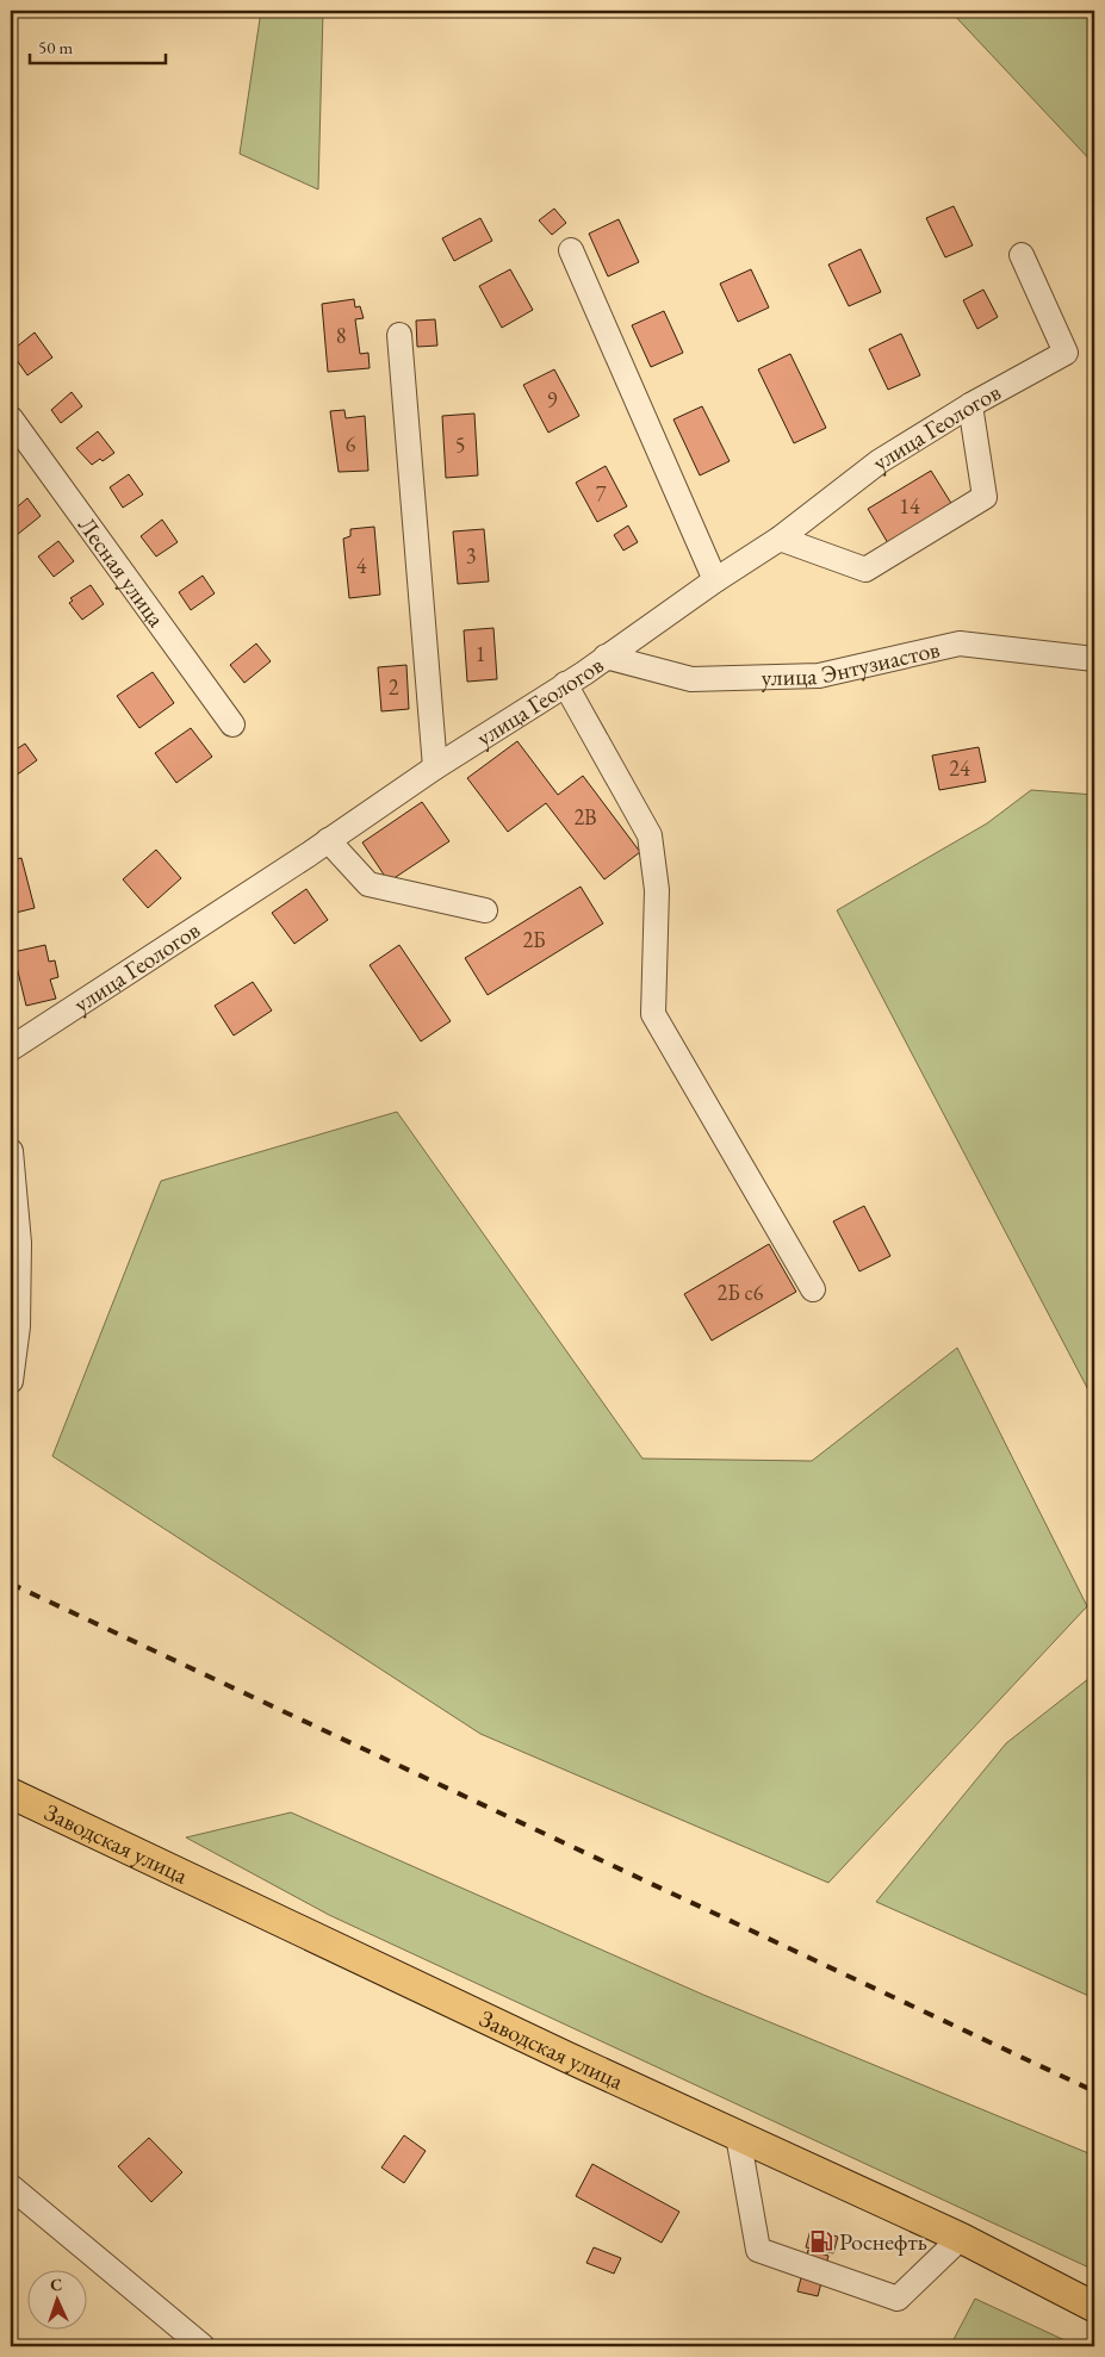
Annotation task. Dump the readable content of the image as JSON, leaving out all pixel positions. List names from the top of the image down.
{
  "streets": {
    "main road": ["Заводская улица"],
    "street": ["улица Геологов", "Лесная улица", "улица Энтузиастов"]
  },
  "crossings": [
    ["улица Геологов", "улица Энтузиастов"]
  ],
  "places": {
    "fuel station": ["Роснефть"]
  },
  "house_numbers": [
    "8",
    "9",
    "6",
    "5",
    "7",
    "14",
    "3",
    "4",
    "1",
    "2",
    "24",
    "2В",
    "2Б",
    "2Б с6"
  ],
  "scale_bar": "50 m",
  "north": "top"
}
